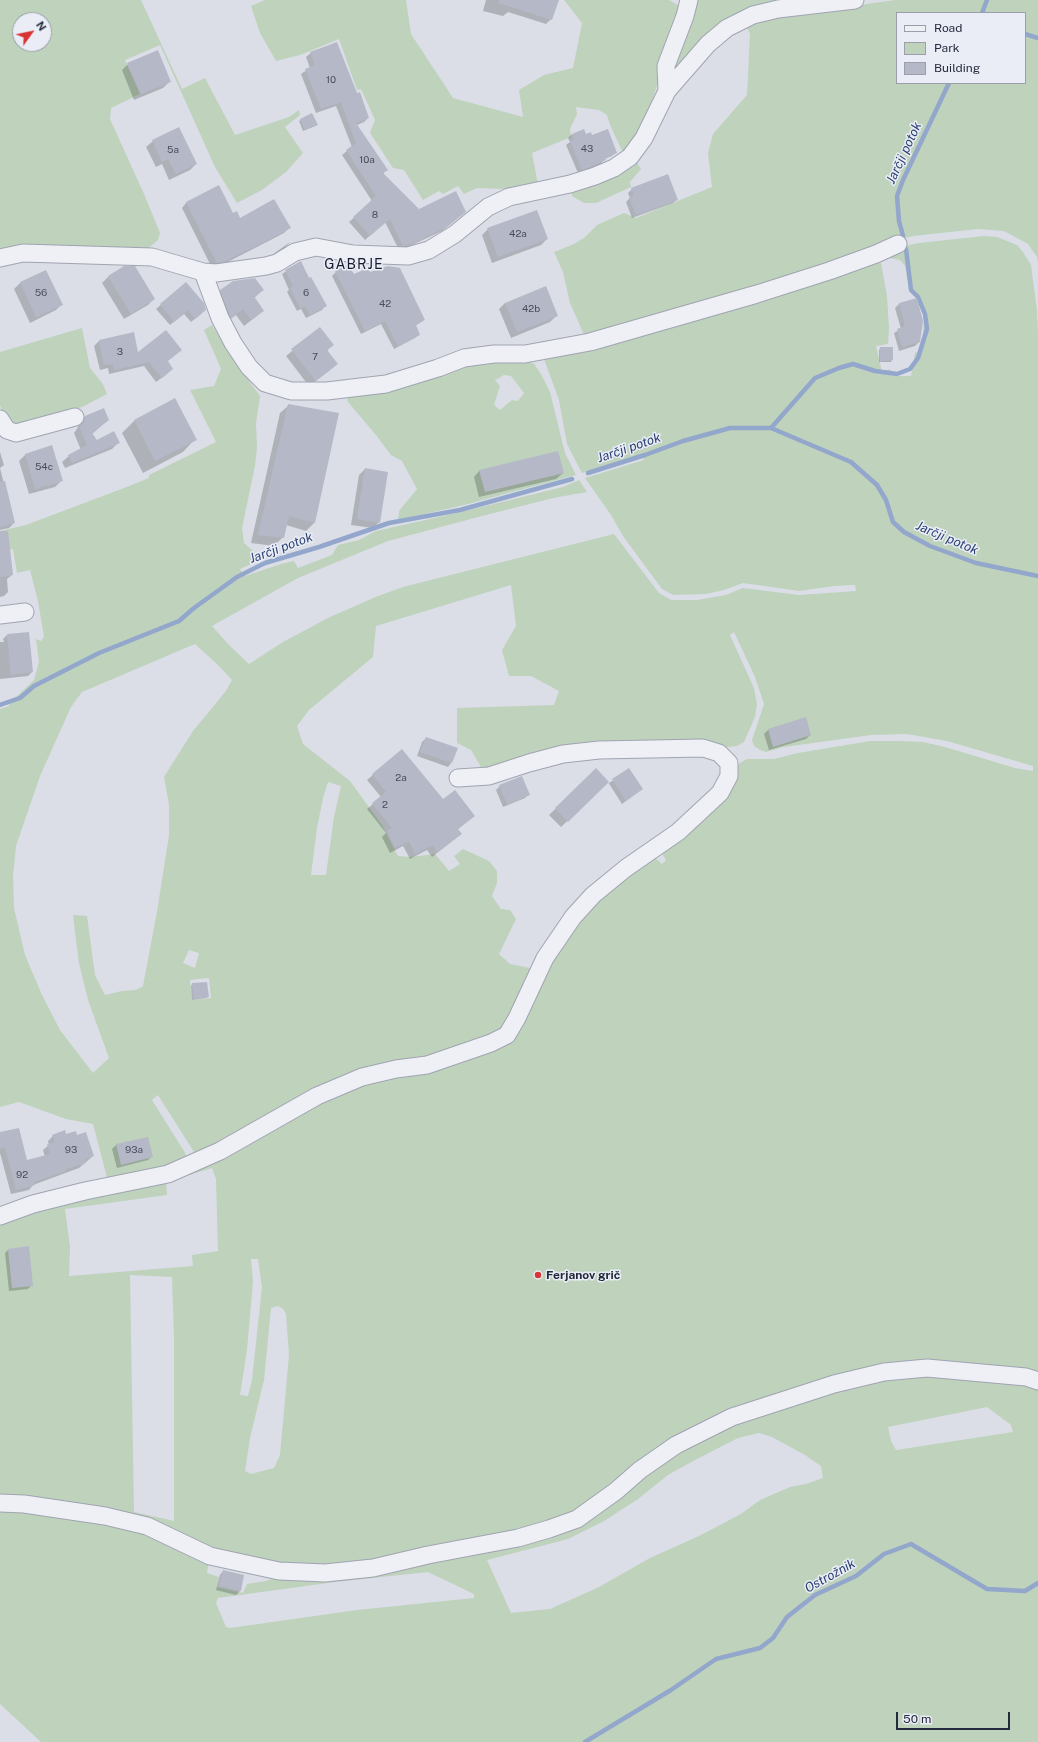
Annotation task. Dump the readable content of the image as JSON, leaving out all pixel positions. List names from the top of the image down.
{
  "districts": ["GABRJE"],
  "water": ["Jarčji potok", "Ostrožnik"],
  "places": ["Ferjanov grič"],
  "house_numbers": [
    "10",
    "43",
    "5a",
    "10a",
    "8",
    "42a",
    "56",
    "6",
    "42",
    "42b",
    "3",
    "7",
    "54c",
    "2a",
    "2",
    "93",
    "93a",
    "92"
  ],
  "legend": ["Road", "Park", "Building"],
  "scale_bar": "50 m",
  "north": "top right"
}
